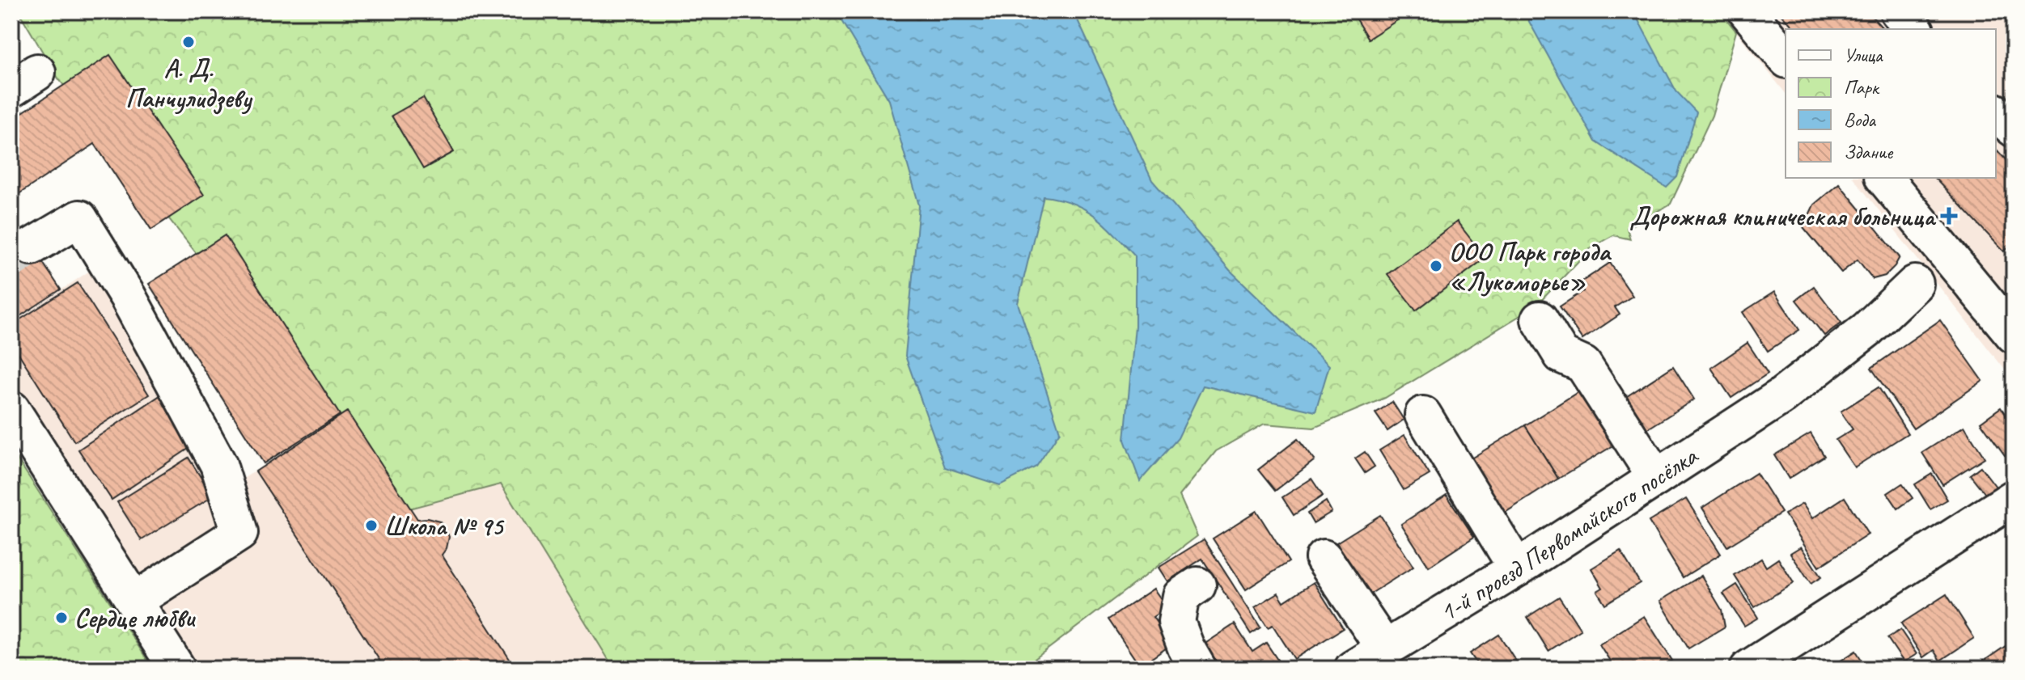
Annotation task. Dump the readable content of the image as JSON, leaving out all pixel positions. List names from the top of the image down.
{
  "streets": {
    "street": ["1-й проезд Первомайского посёлка"]
  },
  "places": {
    "other": [
      "А. Д. Панчулидзеву",
      "ООО Парк города «Лукоморье»",
      "Школа № 95",
      "Сердце любви"
    ],
    "health": ["Дорожная клиническая больница"]
  },
  "legend": [
    "Улица",
    "Парк",
    "Вода",
    "Здание"
  ]
}
